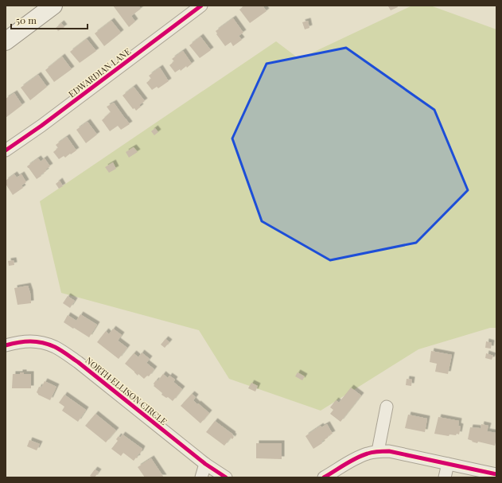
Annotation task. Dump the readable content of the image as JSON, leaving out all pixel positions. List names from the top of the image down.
{
  "streets": {
    "street": ["EDWARDIAN LANE", "NORTH ELLISON CIRCLE"]
  },
  "scale_bar": "50 m"
}
